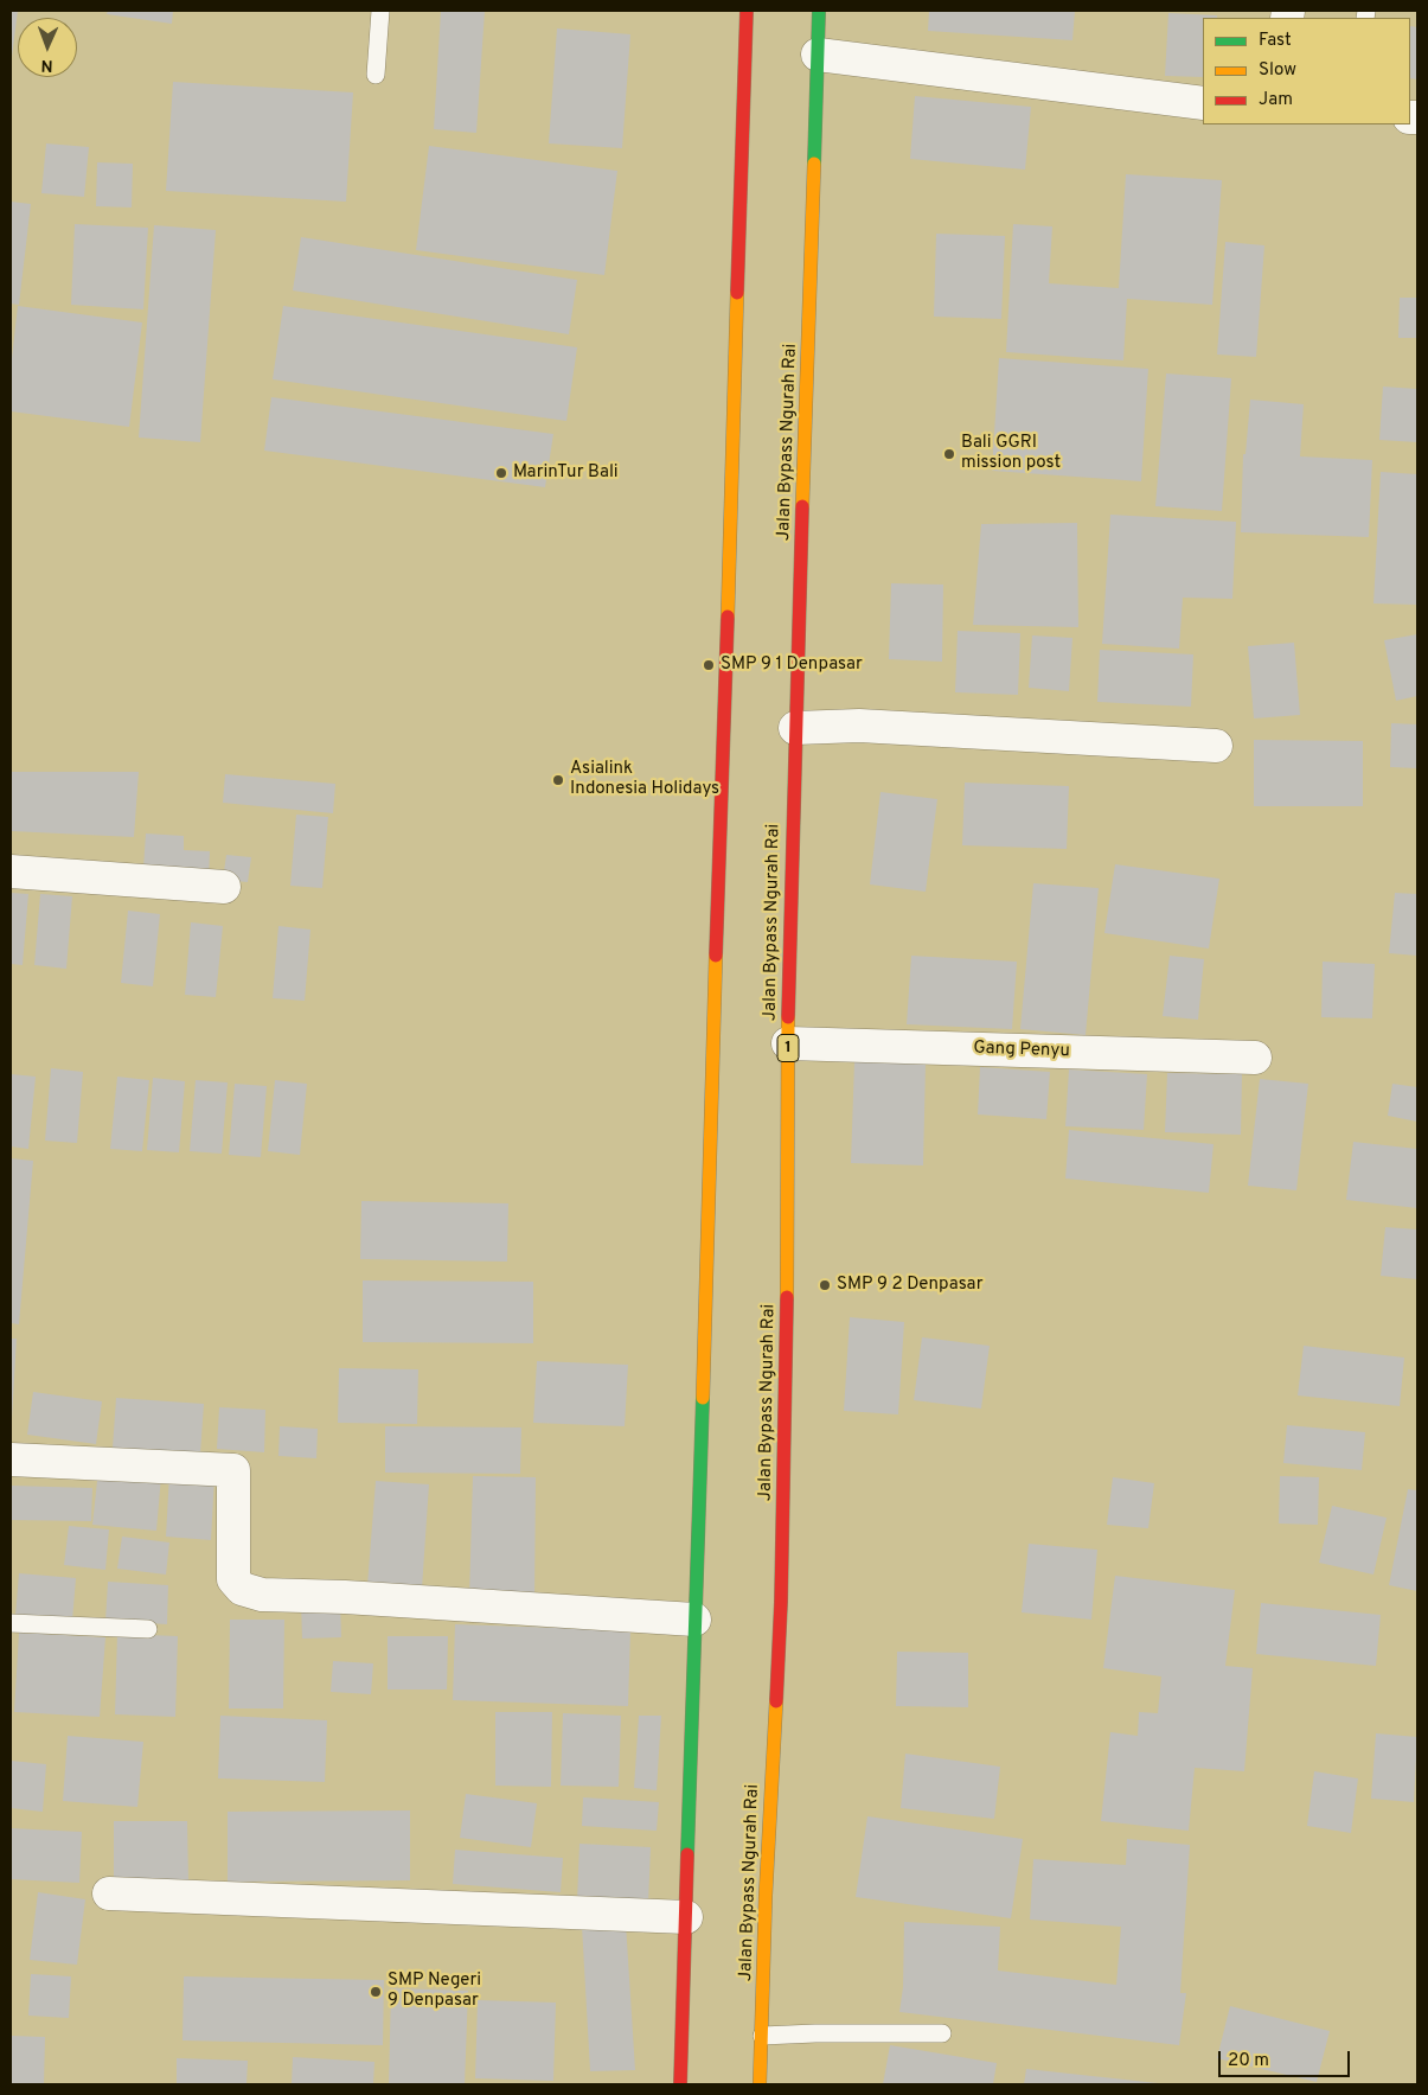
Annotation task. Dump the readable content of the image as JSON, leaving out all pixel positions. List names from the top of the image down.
{
  "streets": {
    "highway": ["Jalan Bypass Ngurah Rai", "1"],
    "street": ["Gang Penyu"]
  },
  "crossings": [
    ["Jalan Bypass Ngurah Rai", "Gang Penyu"]
  ],
  "places": [
    "Bali GGRI mission post",
    "MarinTur Bali",
    "SMP 9 1 Denpasar",
    "Asialink Indonesia Holidays",
    "SMP 9 2 Denpasar",
    "SMP Negeri 9 Denpasar"
  ],
  "legend": ["Fast", "Slow", "Jam"],
  "scale_bar": "20 m",
  "north": "bottom"
}
